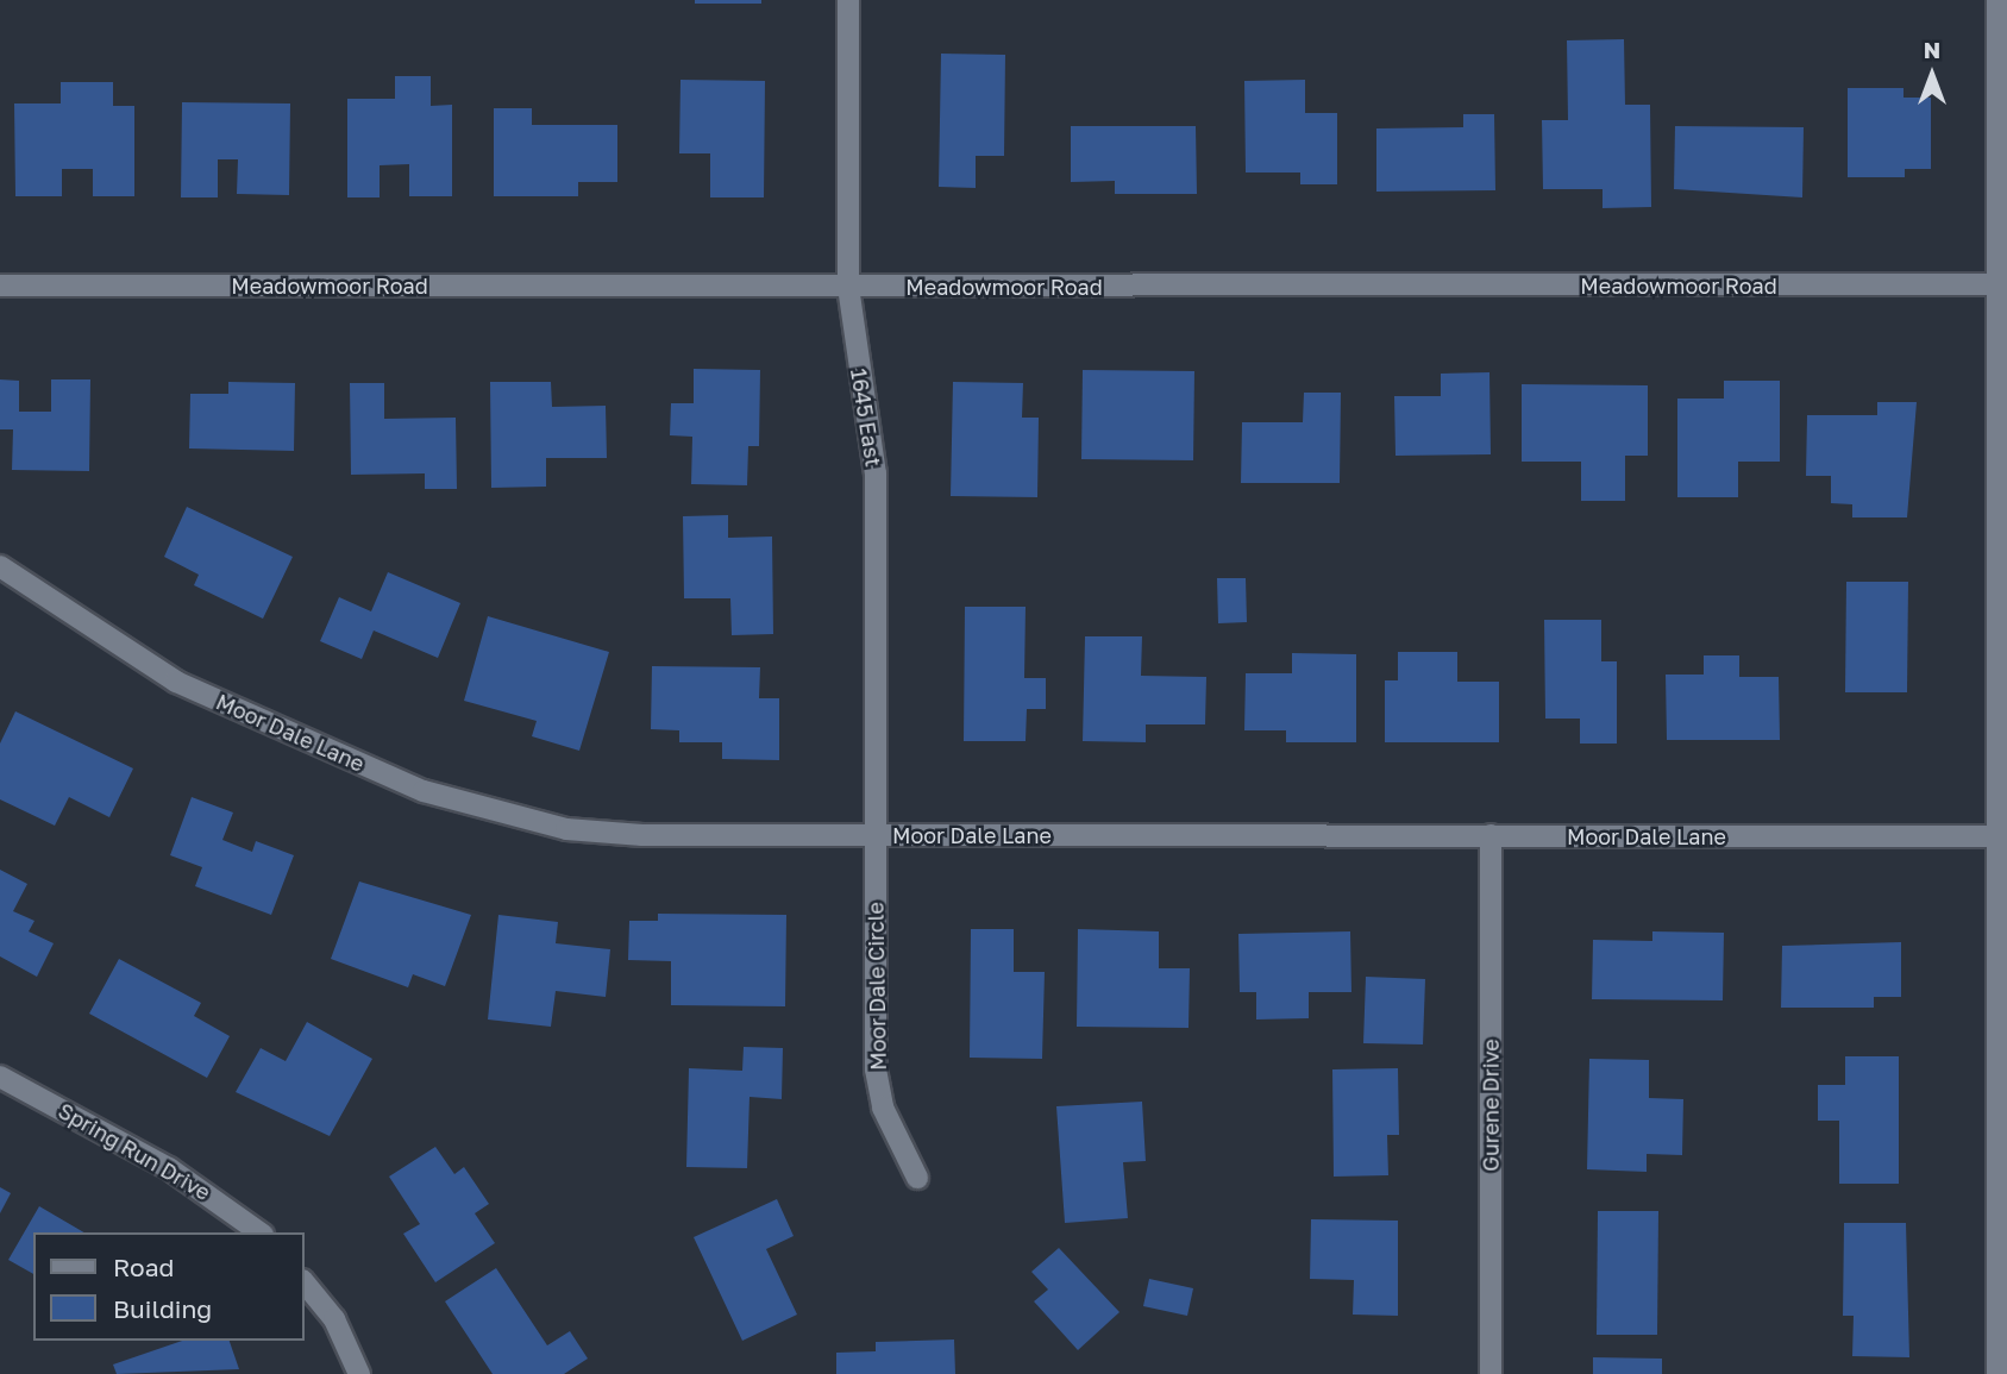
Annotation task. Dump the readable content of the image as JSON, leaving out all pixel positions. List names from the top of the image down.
{
  "streets": {
    "street": [
      "Meadowmoor Road",
      "1645 East",
      "Moor Dale Lane",
      "Moor Dale Circle",
      "Gurene Drive",
      "Spring Run Drive"
    ]
  },
  "crossings": [
    ["Meadowmoor Road", "1645 East"],
    ["1645 East", "Moor Dale Lane"],
    ["1645 East", "Moor Dale Circle"],
    ["Moor Dale Lane", "Moor Dale Circle"],
    ["Moor Dale Lane", "Gurene Drive"]
  ],
  "legend": ["Road", "Building"],
  "north": "top"
}
